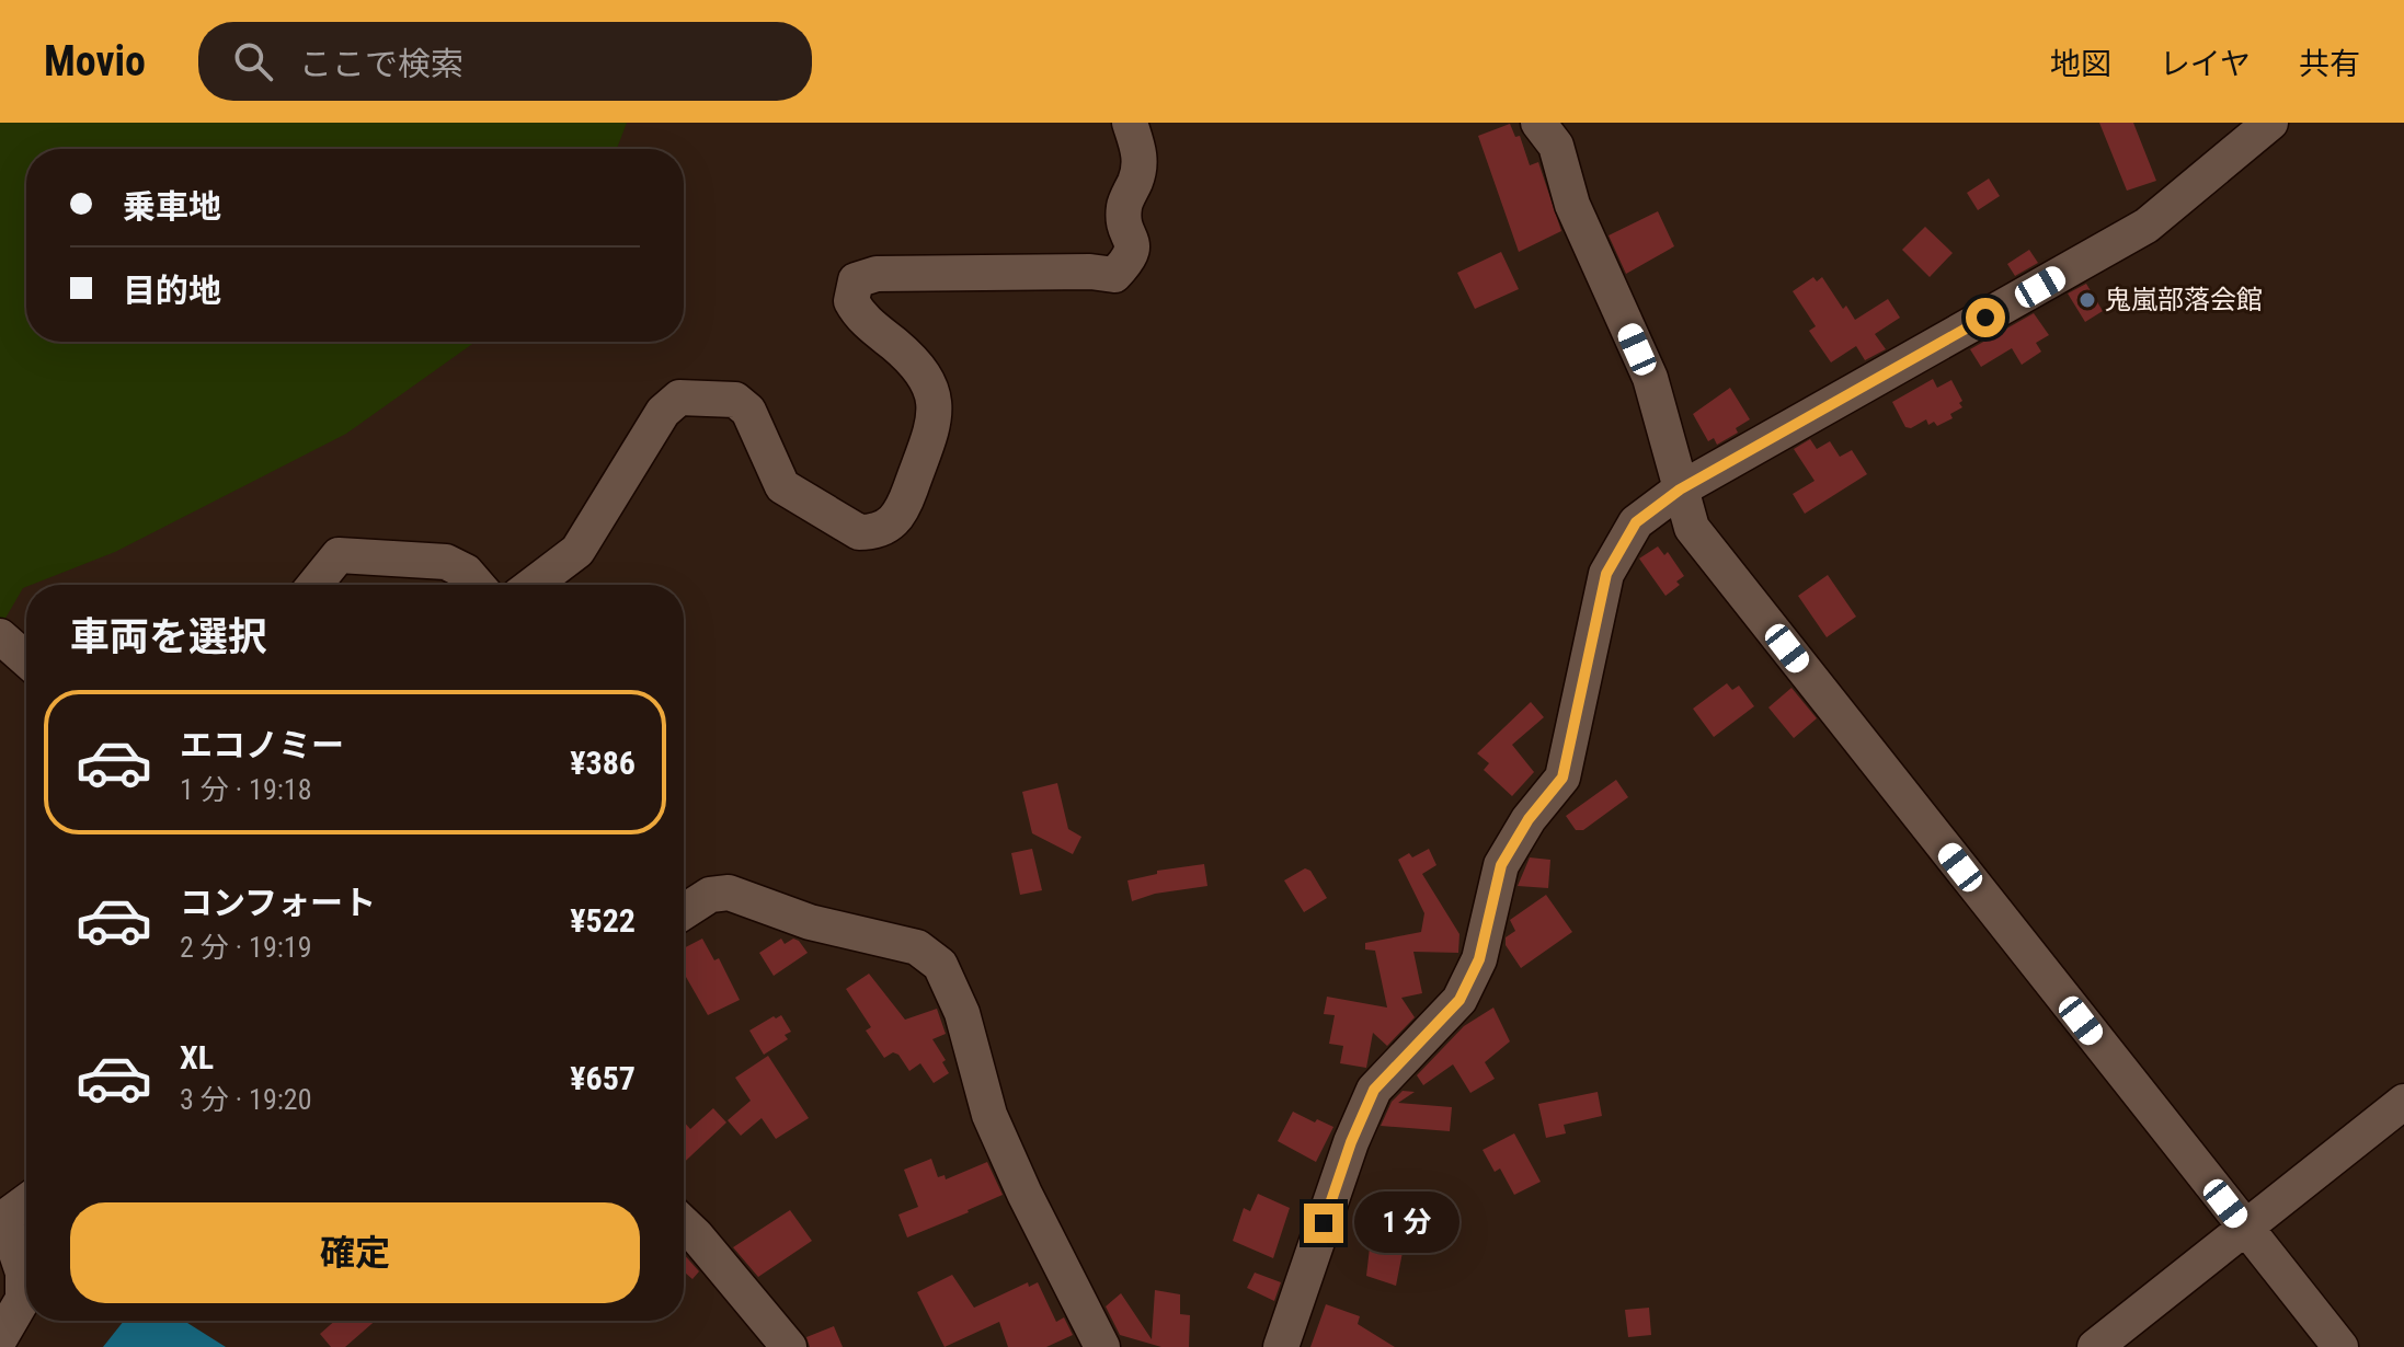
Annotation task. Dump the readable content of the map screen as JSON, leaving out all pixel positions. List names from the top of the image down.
{
  "places": ["鬼嵐部落会館"],
  "page": {
    "header": "Movio",
    "search": "ここで検索",
    "nav": ["地図", "レイヤ", "共有"],
    "banner": ["乗車地", "目的地"],
    "heading": "車両を選択",
    "list": [
      {
        "name": "エコノミー",
        "note": "1 分 · 19:18",
        "value": "¥386"
      },
      {
        "name": "コンフォート",
        "note": "2 分 · 19:19",
        "value": "¥522"
      },
      {
        "name": "XL",
        "note": "3 分 · 19:20",
        "value": "¥657"
      }
    ],
    "buttons": "確定",
    "bubble": "1 分"
  }
}
